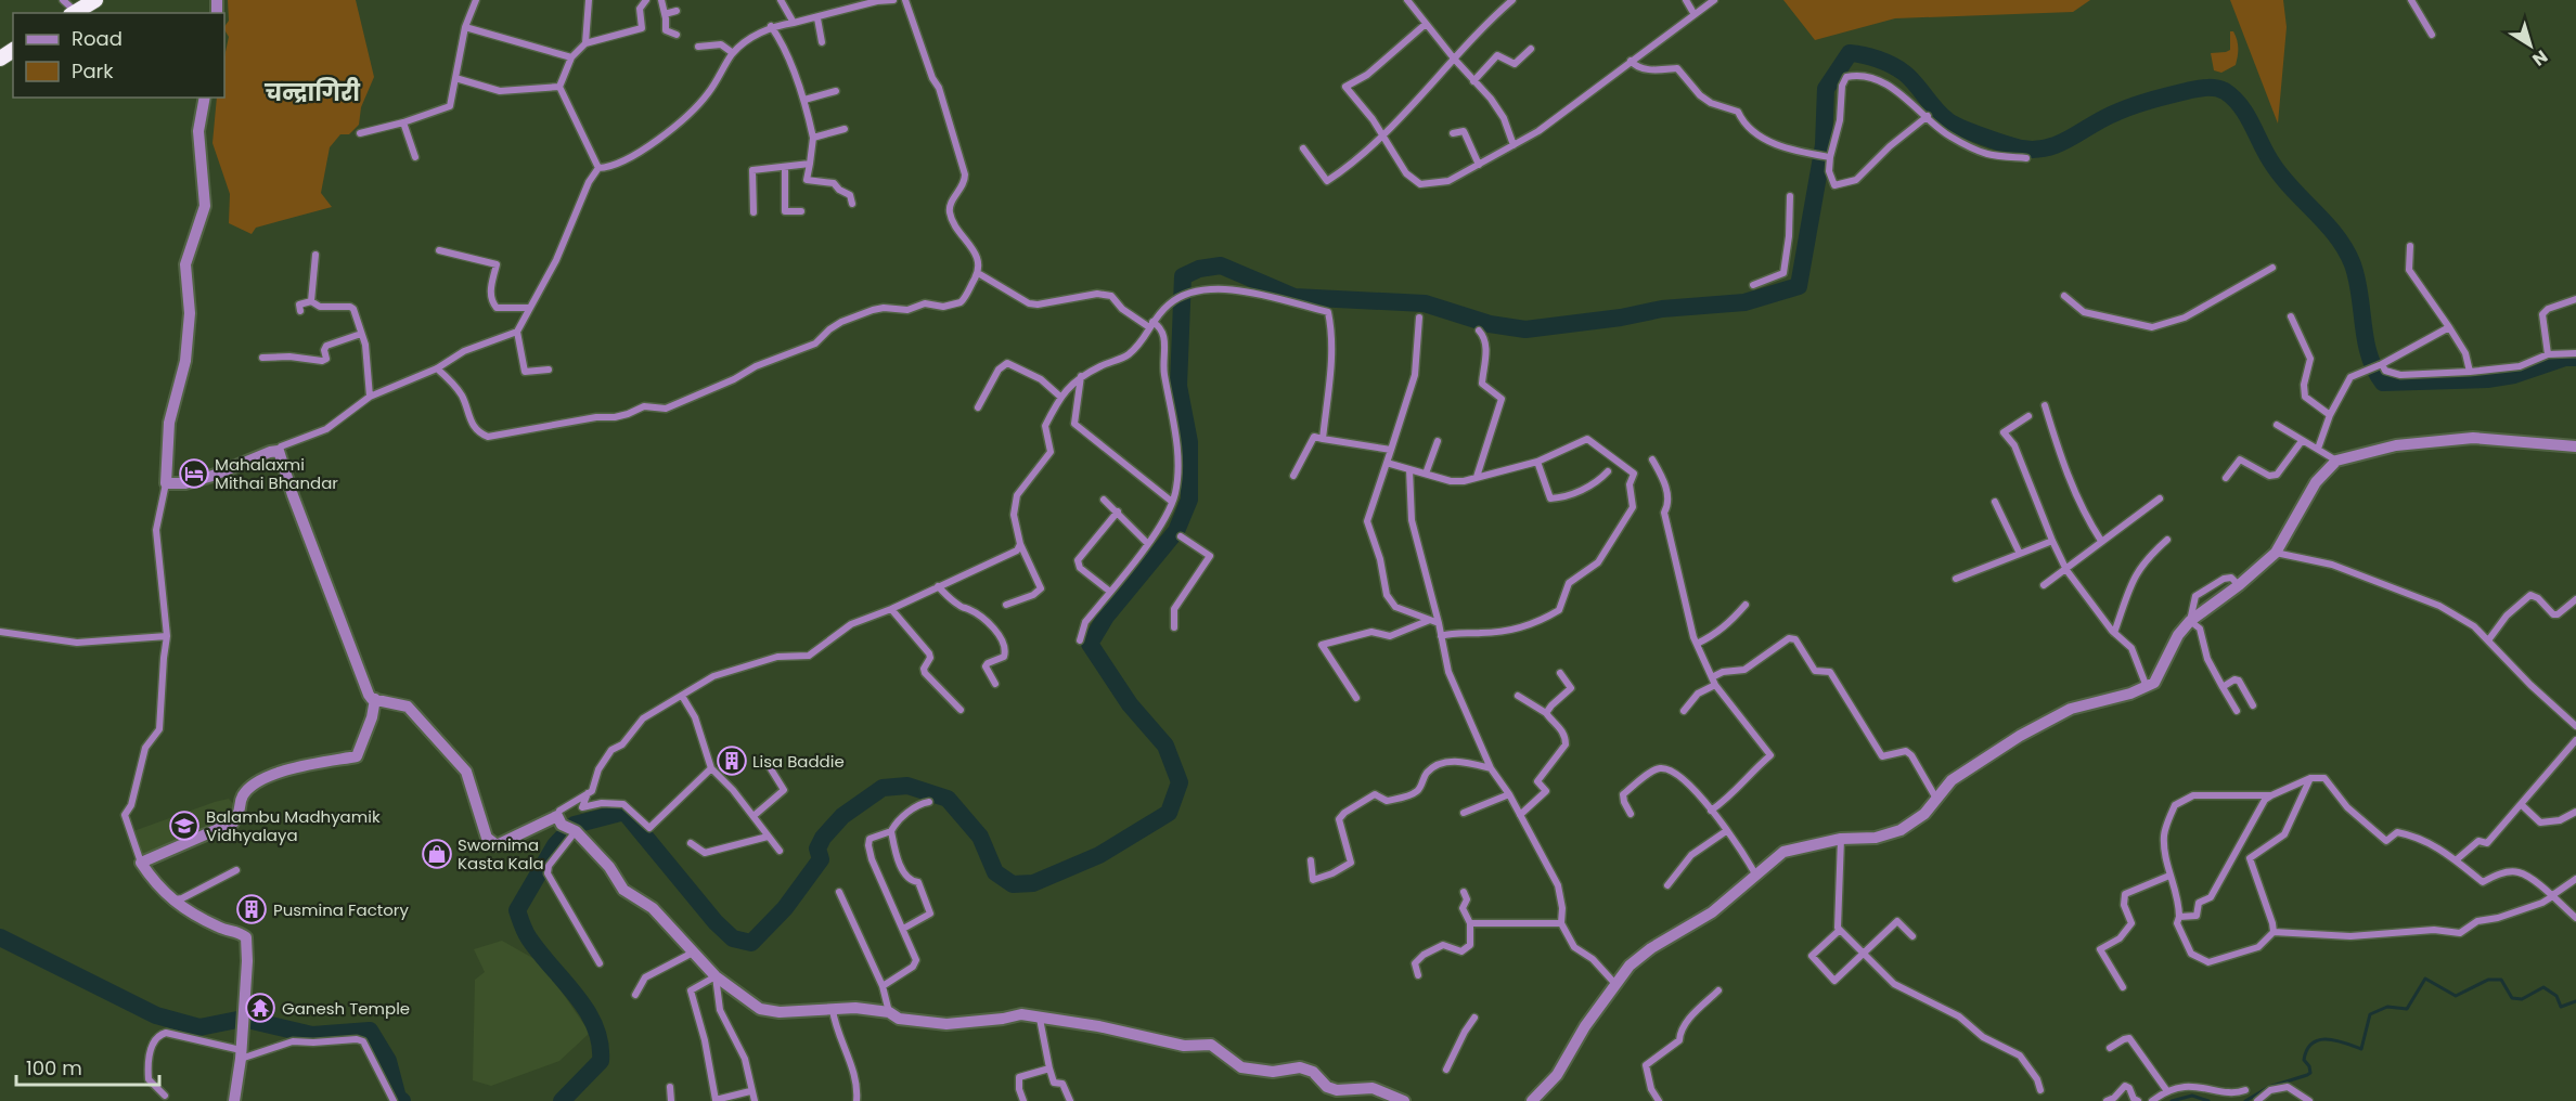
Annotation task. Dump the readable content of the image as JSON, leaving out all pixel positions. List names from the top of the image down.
{
  "districts": ["चन्द्रागिरी"],
  "places": {
    "hotel": ["Mahalaxmi Mithai Bhandar"],
    "building": ["Lisa Baddie", "Pusmina Factory"],
    "school or university": ["Balambu Madhyamik Vidhyalaya"],
    "shop": ["Swornima Kasta Kala"],
    "temple": ["Ganesh Temple"]
  },
  "legend": ["Road", "Park"],
  "scale_bar": "100 m",
  "north": "bottom right"
}
